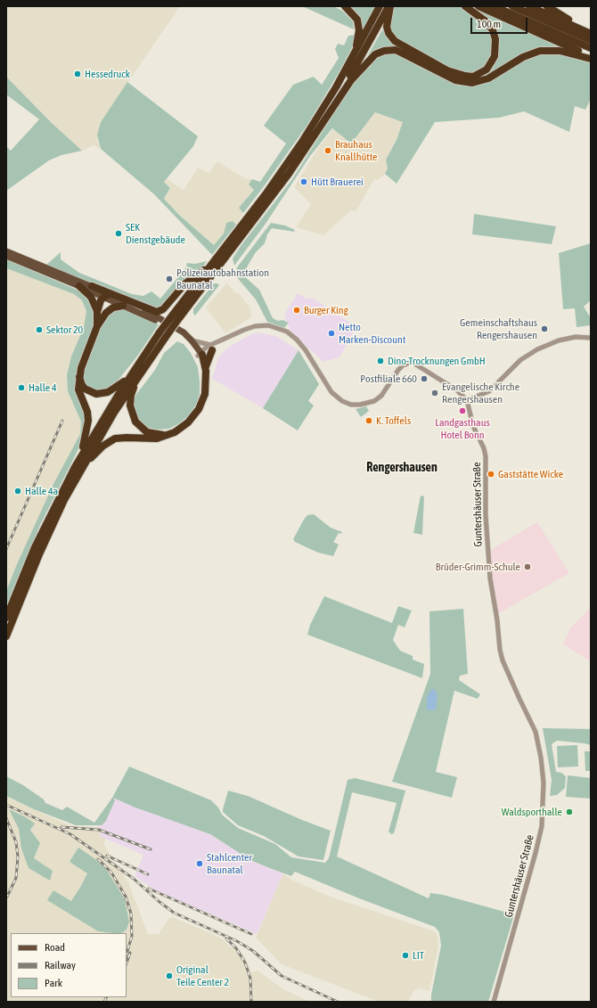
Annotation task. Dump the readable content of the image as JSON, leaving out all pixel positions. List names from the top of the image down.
{
  "streets": {
    "street": ["Guntershäuser Straße"]
  },
  "districts": ["Rengershausen"],
  "places": [
    "Hessedruck",
    "Brauhaus Knallhütte",
    "Hütt Brauerei",
    "SEK Dienstgebäude",
    "Polizeiautobahnstation Baunatal",
    "Burger King",
    "Gemeinschaftshaus Rengershausen",
    "Sektor 20",
    "Netto Marken-Discount",
    "Dino-Trocknungen GmbH",
    "Postfiliale 660",
    "Halle 4",
    "Evangelische Kirche Rengershausen",
    "Landgasthaus Hotel Bonn",
    "K. Toffels",
    "Gaststätte Wicke",
    "Halle 4a",
    "Brüder-Grimm-Schule",
    "Waldsporthalle",
    "Stahlcenter Baunatal",
    "LIT",
    "Original Teile Center 2"
  ],
  "legend": ["Road", "Railway", "Park"],
  "scale_bar": "100 m"
}
